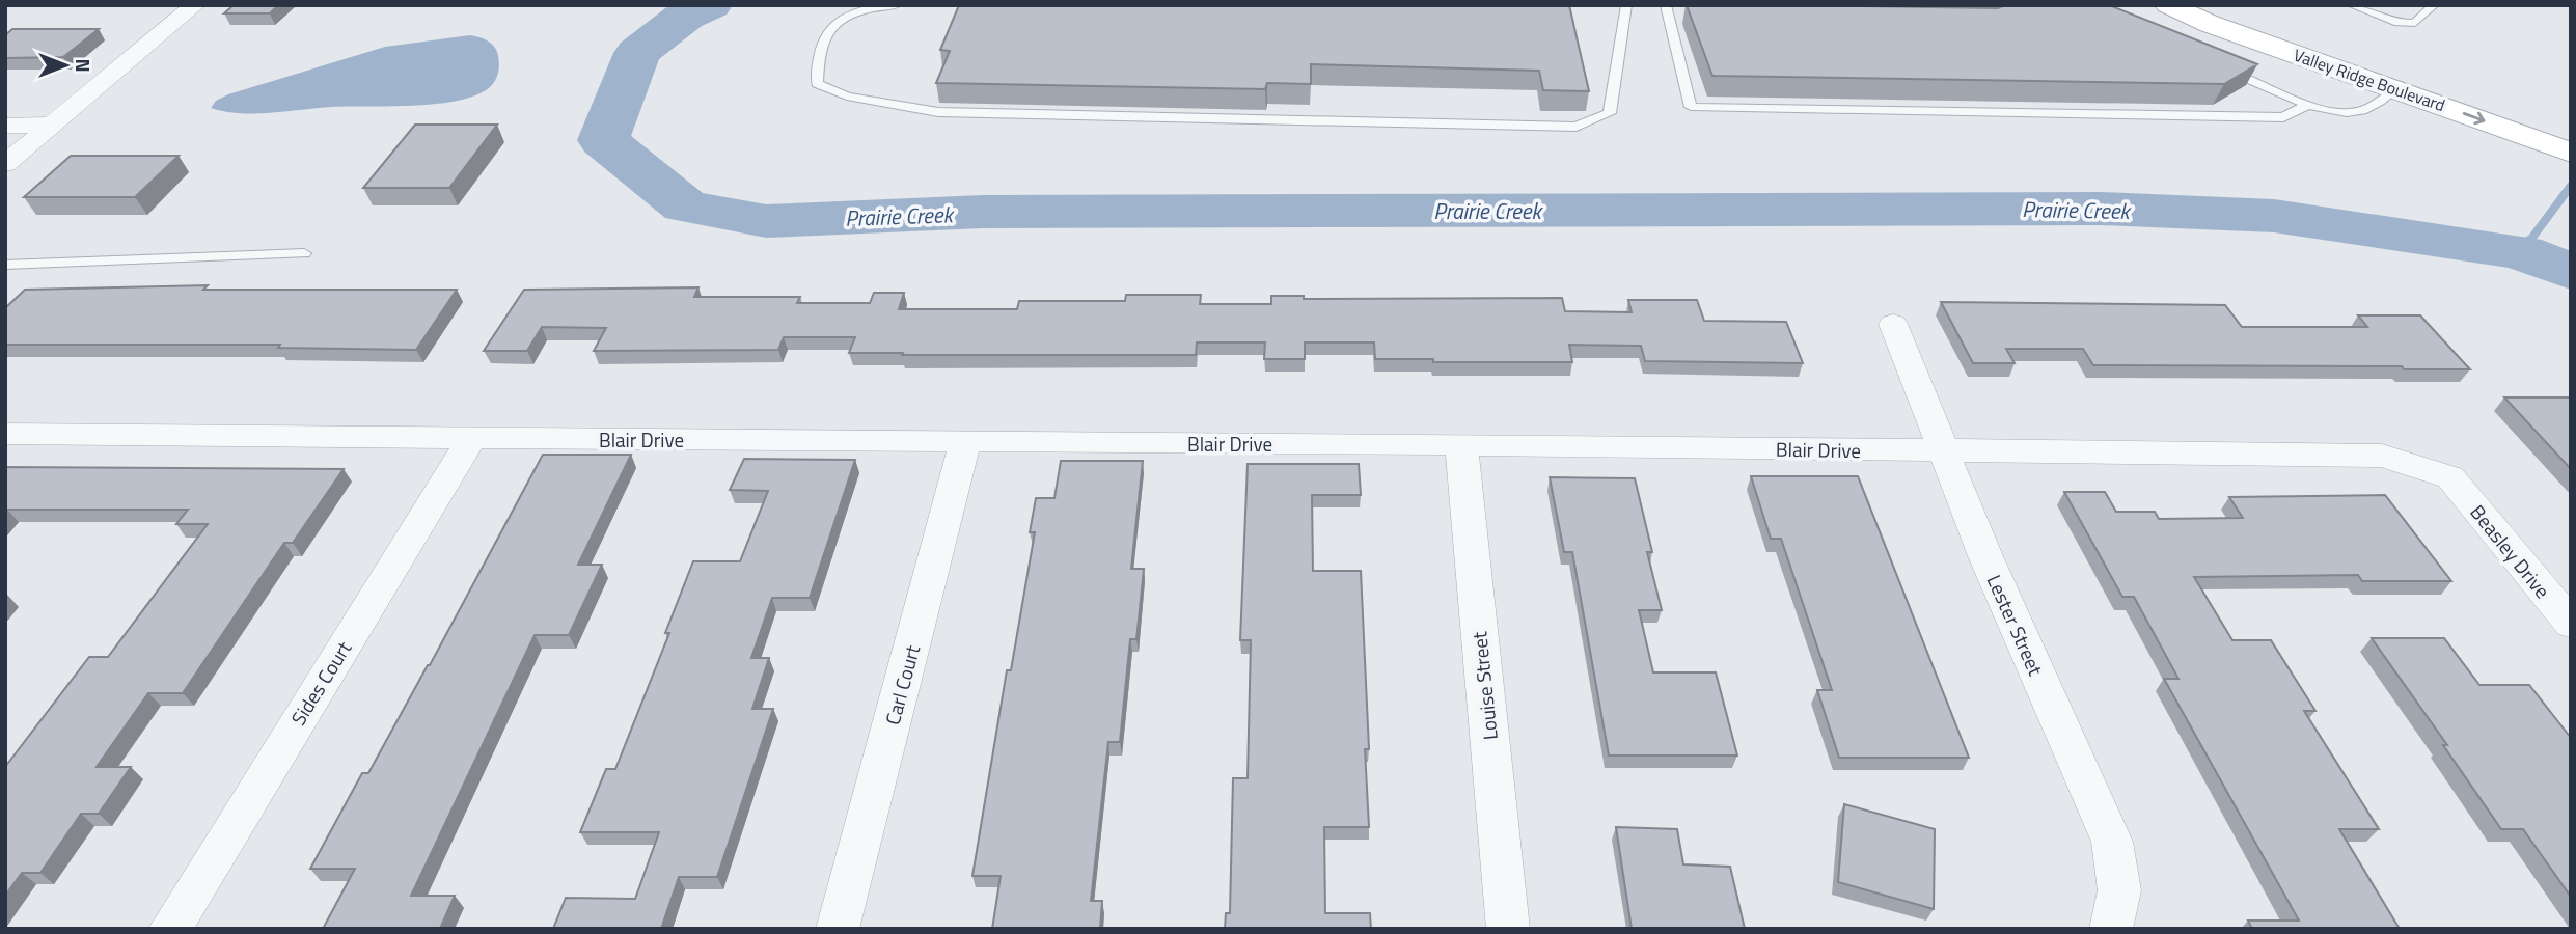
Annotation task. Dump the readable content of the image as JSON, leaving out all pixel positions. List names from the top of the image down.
{
  "streets": {
    "main road": ["Valley Ridge Boulevard"],
    "street": [
      "Blair Drive",
      "Beasley Drive",
      "Lester Street",
      "Sides Court",
      "Carl Court",
      "Louise Street"
    ]
  },
  "crossings": [
    ["Blair Drive", "Beasley Drive"],
    ["Blair Drive", "Lester Street"],
    ["Blair Drive", "Sides Court"],
    ["Blair Drive", "Carl Court"],
    ["Blair Drive", "Louise Street"]
  ],
  "water": ["Prairie Creek"],
  "north": "right"
}
